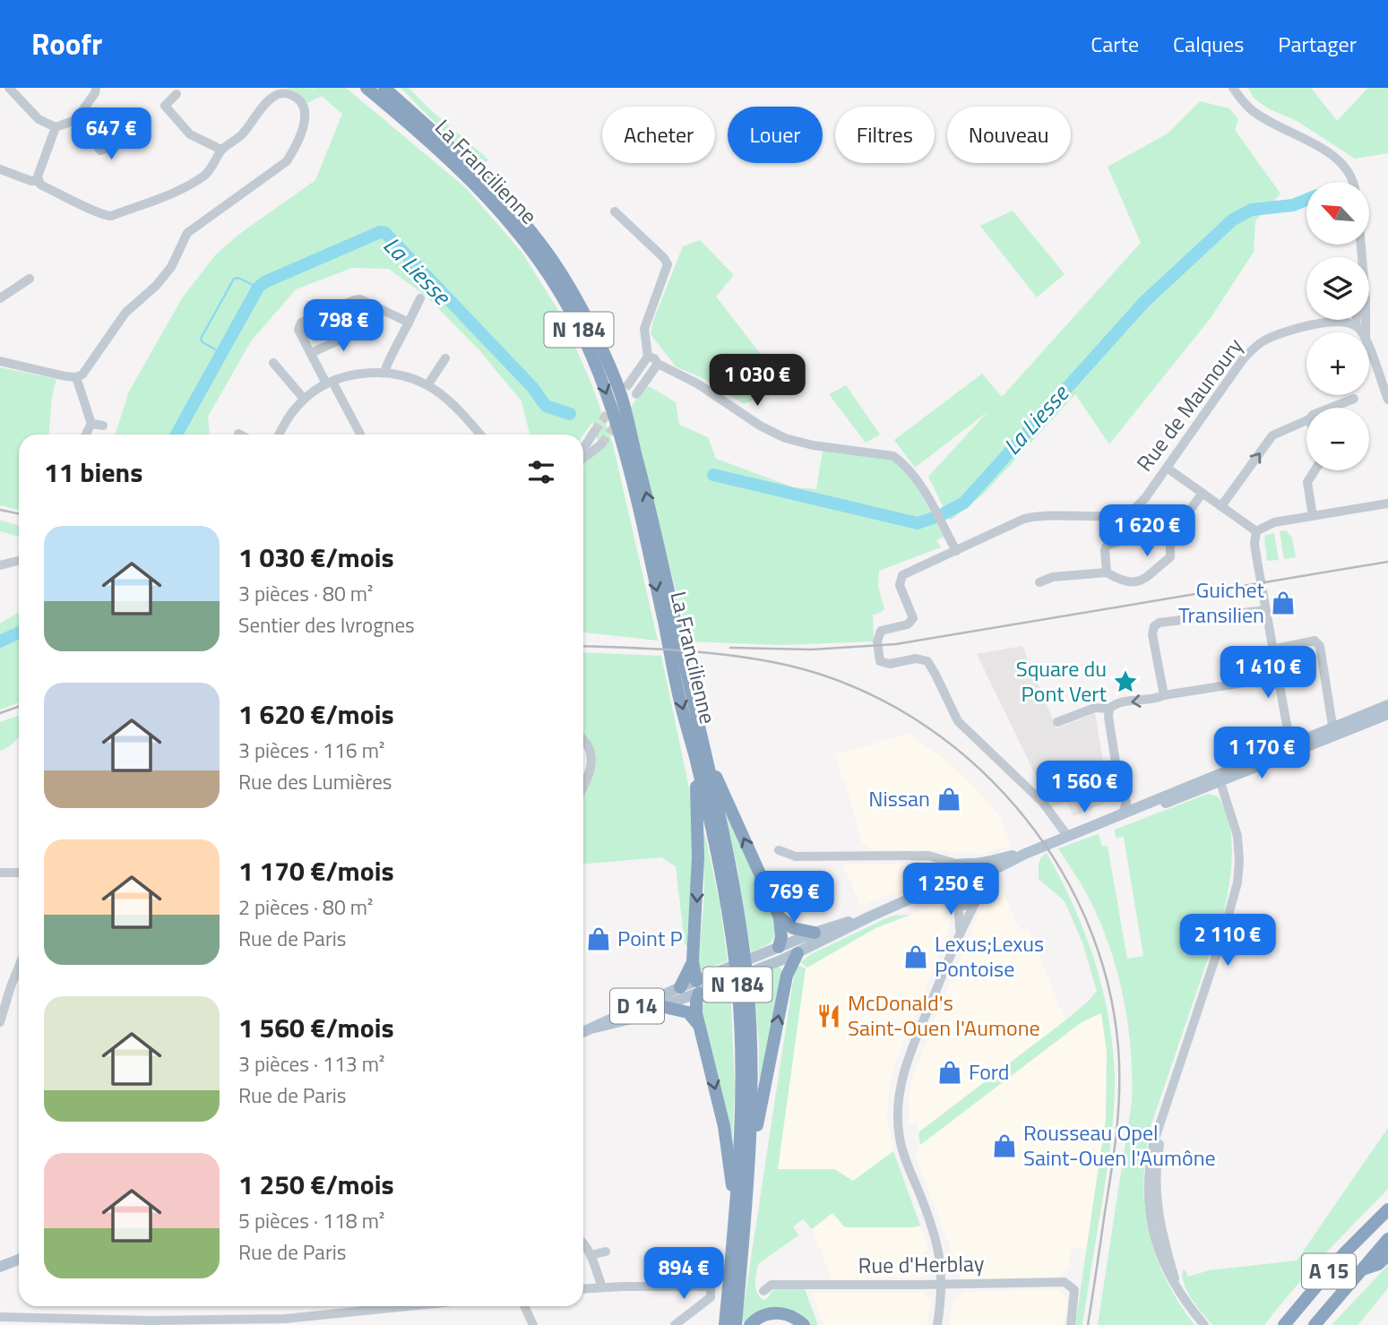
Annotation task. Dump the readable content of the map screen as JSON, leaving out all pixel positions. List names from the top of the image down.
{
  "streets": {
    "highway": ["La Francilienne", "N 184", "A 15"],
    "main road": ["D 14"],
    "street": ["Rue de Maunoury", "Rue d'Herblay"]
  },
  "water": ["La Liesse"],
  "places": {
    "shop": [
      "Guichet Transilien",
      "Nissan",
      "Point P",
      "Lexus;Lexus Pontoise",
      "Ford",
      "Rousseau Opel Saint-Ouen l'Aumône"
    ],
    "place": ["Square du Pont Vert"],
    "restaurant": ["McDonald's Saint-Ouen l'Aumone"]
  },
  "north": "top left",
  "page": {
    "header": "Roofr",
    "nav": ["Carte", "Calques", "Partager"],
    "chip": [
      "Acheter",
      "Louer",
      "Filtres",
      "Nouveau"
    ],
    "price": [
      "647 €",
      "798 €",
      "1 030 €",
      "1 620 €",
      "1 410 €",
      "1 170 €",
      "1 560 €",
      "1 250 €",
      "769 €",
      "2 110 €",
      "894 €"
    ],
    "map_buttons": ["+", "−"],
    "heading": "11 biens",
    "list": [
      {
        "name": "1 030 €/mois",
        "note": "3 pièces · 80 m² · Sentier des Ivrognes"
      },
      {
        "name": "1 620 €/mois",
        "note": "3 pièces · 116 m² · Rue des Lumières"
      },
      {
        "name": "1 170 €/mois",
        "note": "2 pièces · 80 m² · Rue de Paris"
      },
      {
        "name": "1 560 €/mois",
        "note": "3 pièces · 113 m² · Rue de Paris"
      },
      {
        "name": "1 250 €/mois",
        "note": "5 pièces · 118 m² · Rue de Paris"
      }
    ]
  }
}
